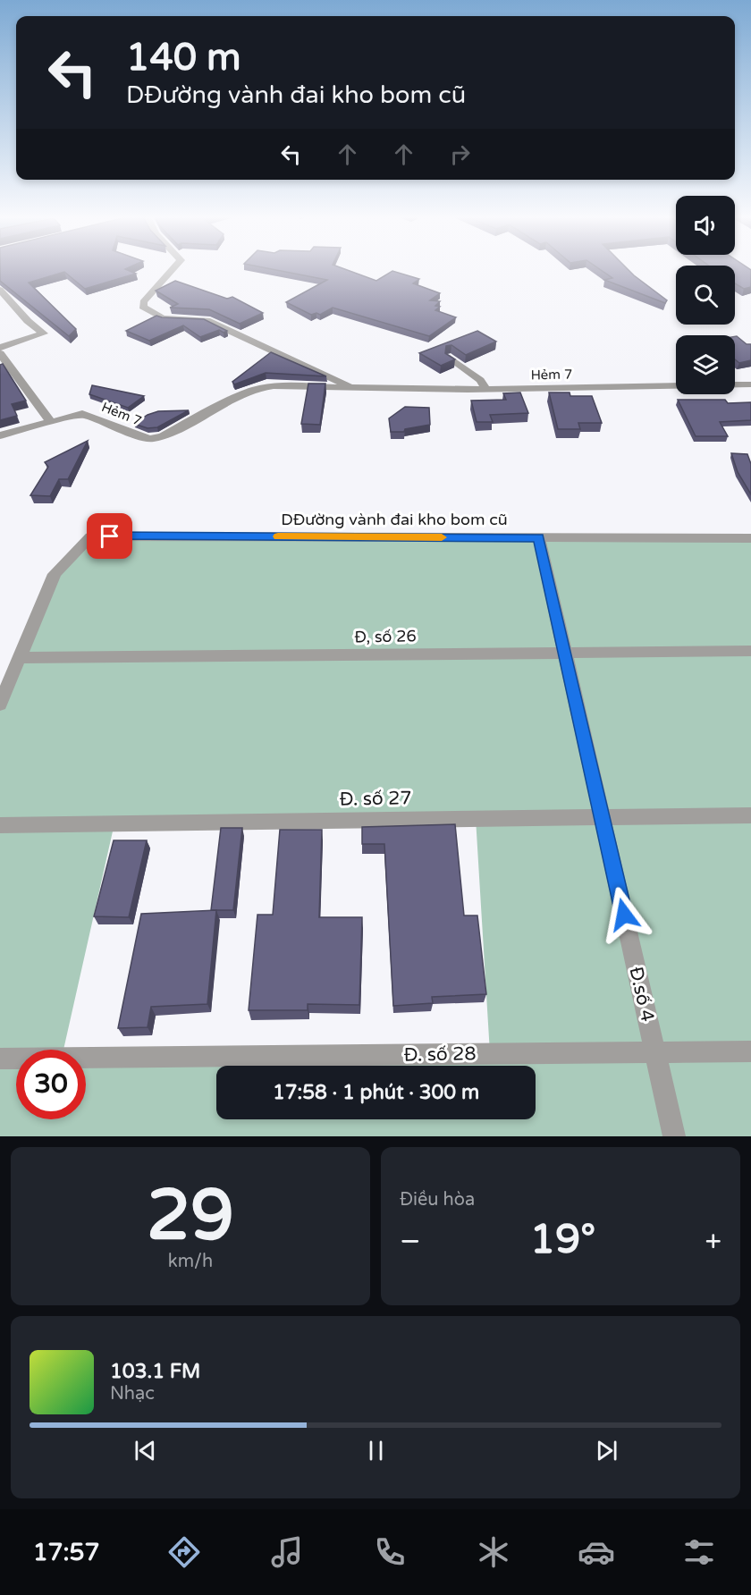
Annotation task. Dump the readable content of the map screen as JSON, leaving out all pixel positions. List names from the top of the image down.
{
  "streets": {
    "street": [
      "Hẻm 7",
      "DĐường vành đai kho bom cũ",
      "Đ, số 26",
      "Đ. số 27",
      "Đ.số 4",
      "Đ. số 28"
    ]
  },
  "crossings": [
    ["DĐường vành đai kho bom cũ", "Đ, số 26"],
    ["DĐường vành đai kho bom cũ", "Đ.số 4"],
    ["Đ, số 26", "Đ.số 4"],
    ["Đ. số 27", "Đ.số 4"],
    ["Đ.số 4", "Đ. số 28"]
  ],
  "page": {
    "turn": ["140 m", "DĐường vành đai kho bom cũ"],
    "limit": "30",
    "trip": "17:58 · 1 phút · 300 m",
    "tile": [
      ["29", "km/h"],
      "Điều hòa"
    ],
    "heat": ["−", "19°", "+"],
    "song": ["103.1 FM", "Nhạc"],
    "tabs": "17:57"
  }
}
